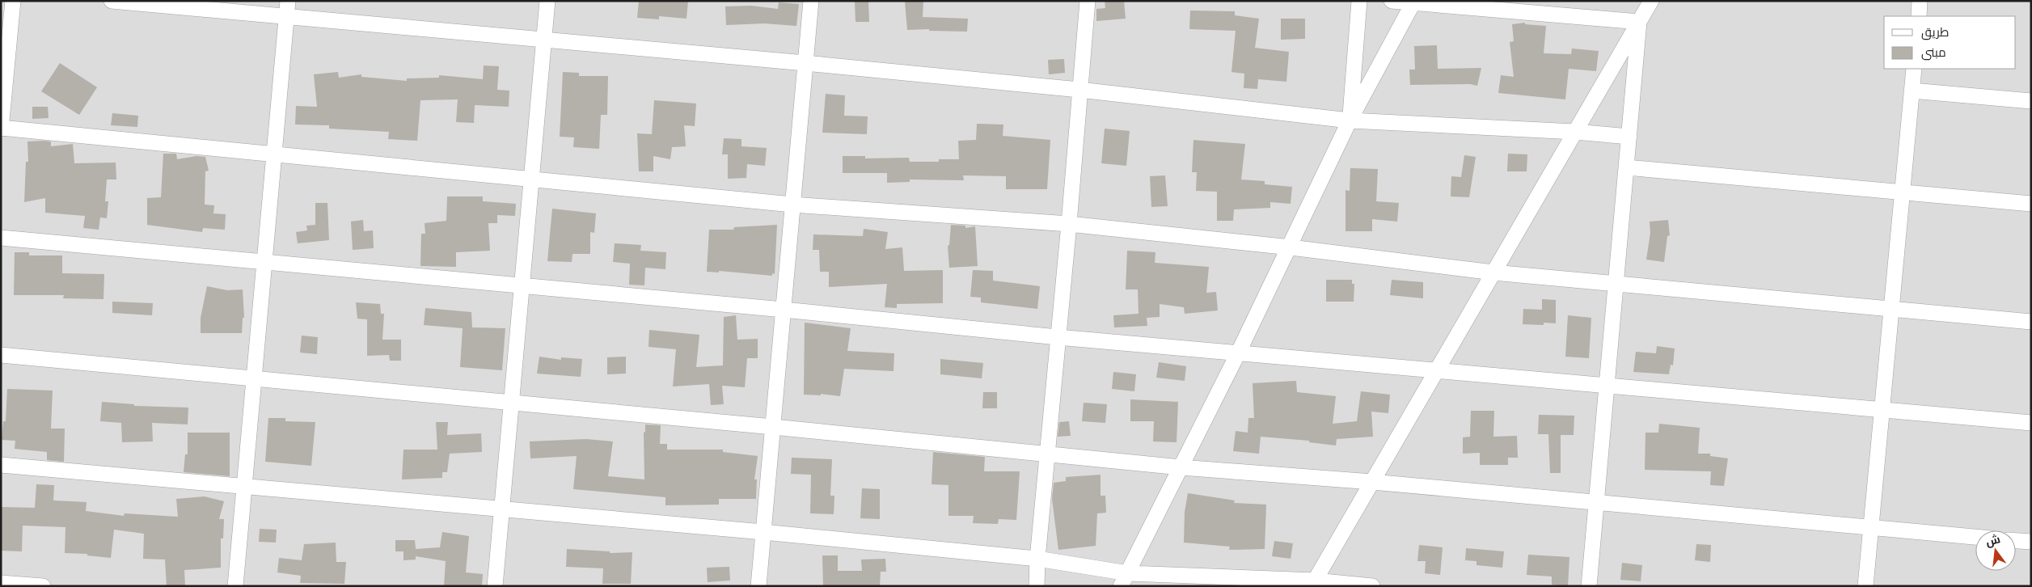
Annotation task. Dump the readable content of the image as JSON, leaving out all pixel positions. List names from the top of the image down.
{
  "legend": ["طريق", "مبنى"],
  "north": "top"
}
